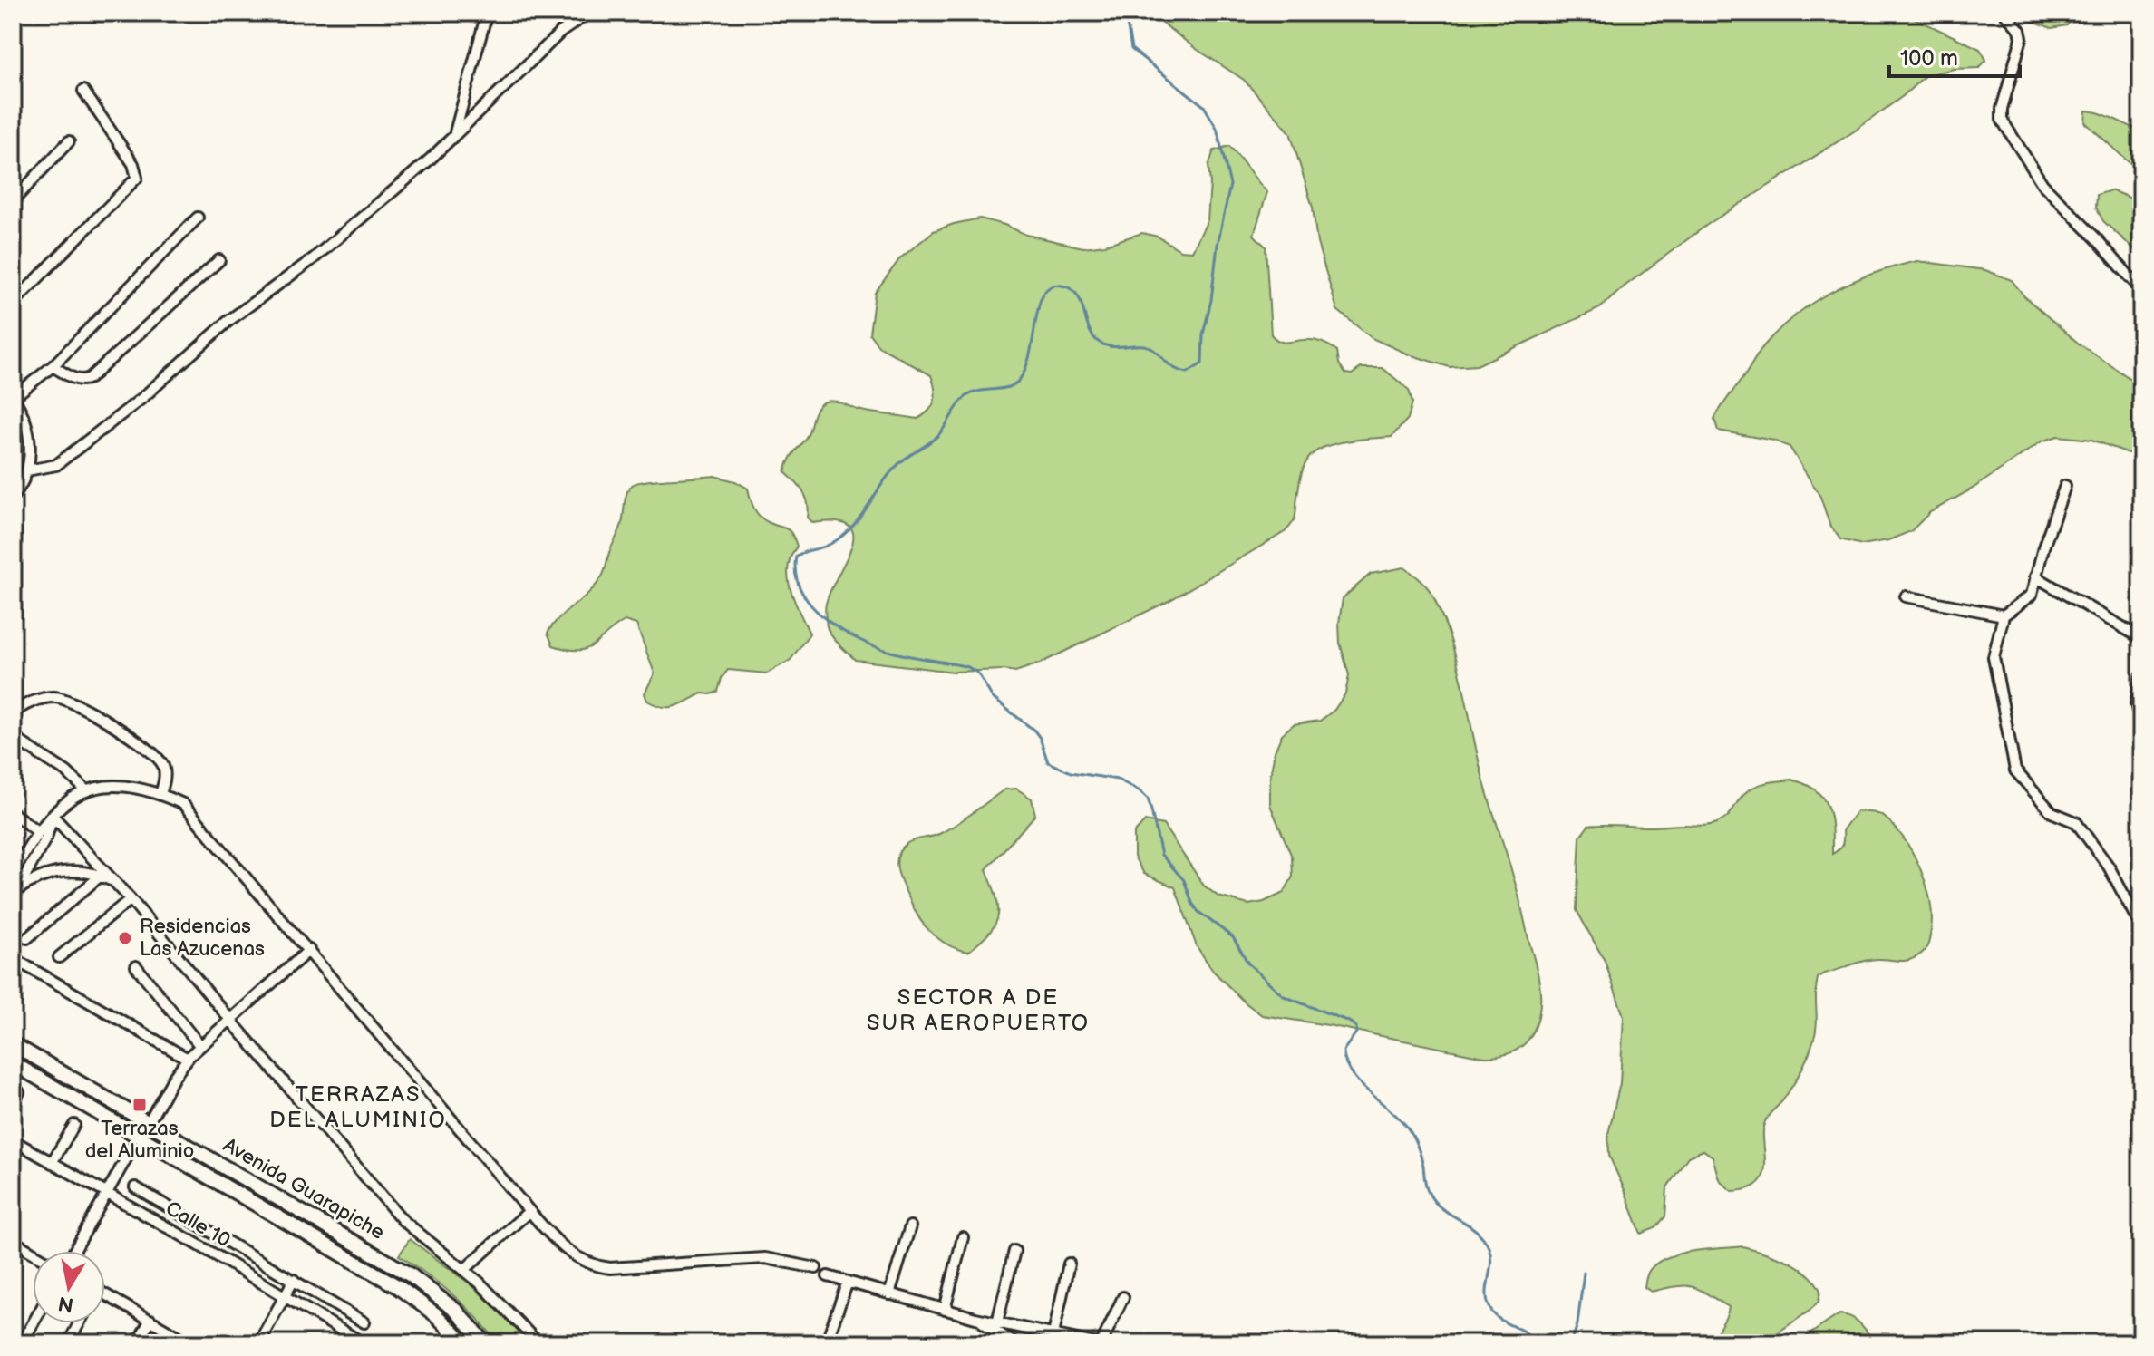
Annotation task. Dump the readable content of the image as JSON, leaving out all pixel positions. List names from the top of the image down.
{
  "streets": {
    "street": ["Avenida Guarapiche", "Calle 10"]
  },
  "districts": ["SECTOR A DE SUR AEROPUERTO", "TERRAZAS DEL ALUMINIO"],
  "places": {
    "other": ["Residencias Las Azucenas"],
    "transit": ["Terrazas del Aluminio"]
  },
  "scale_bar": "100 m",
  "north": "bottom"
}
